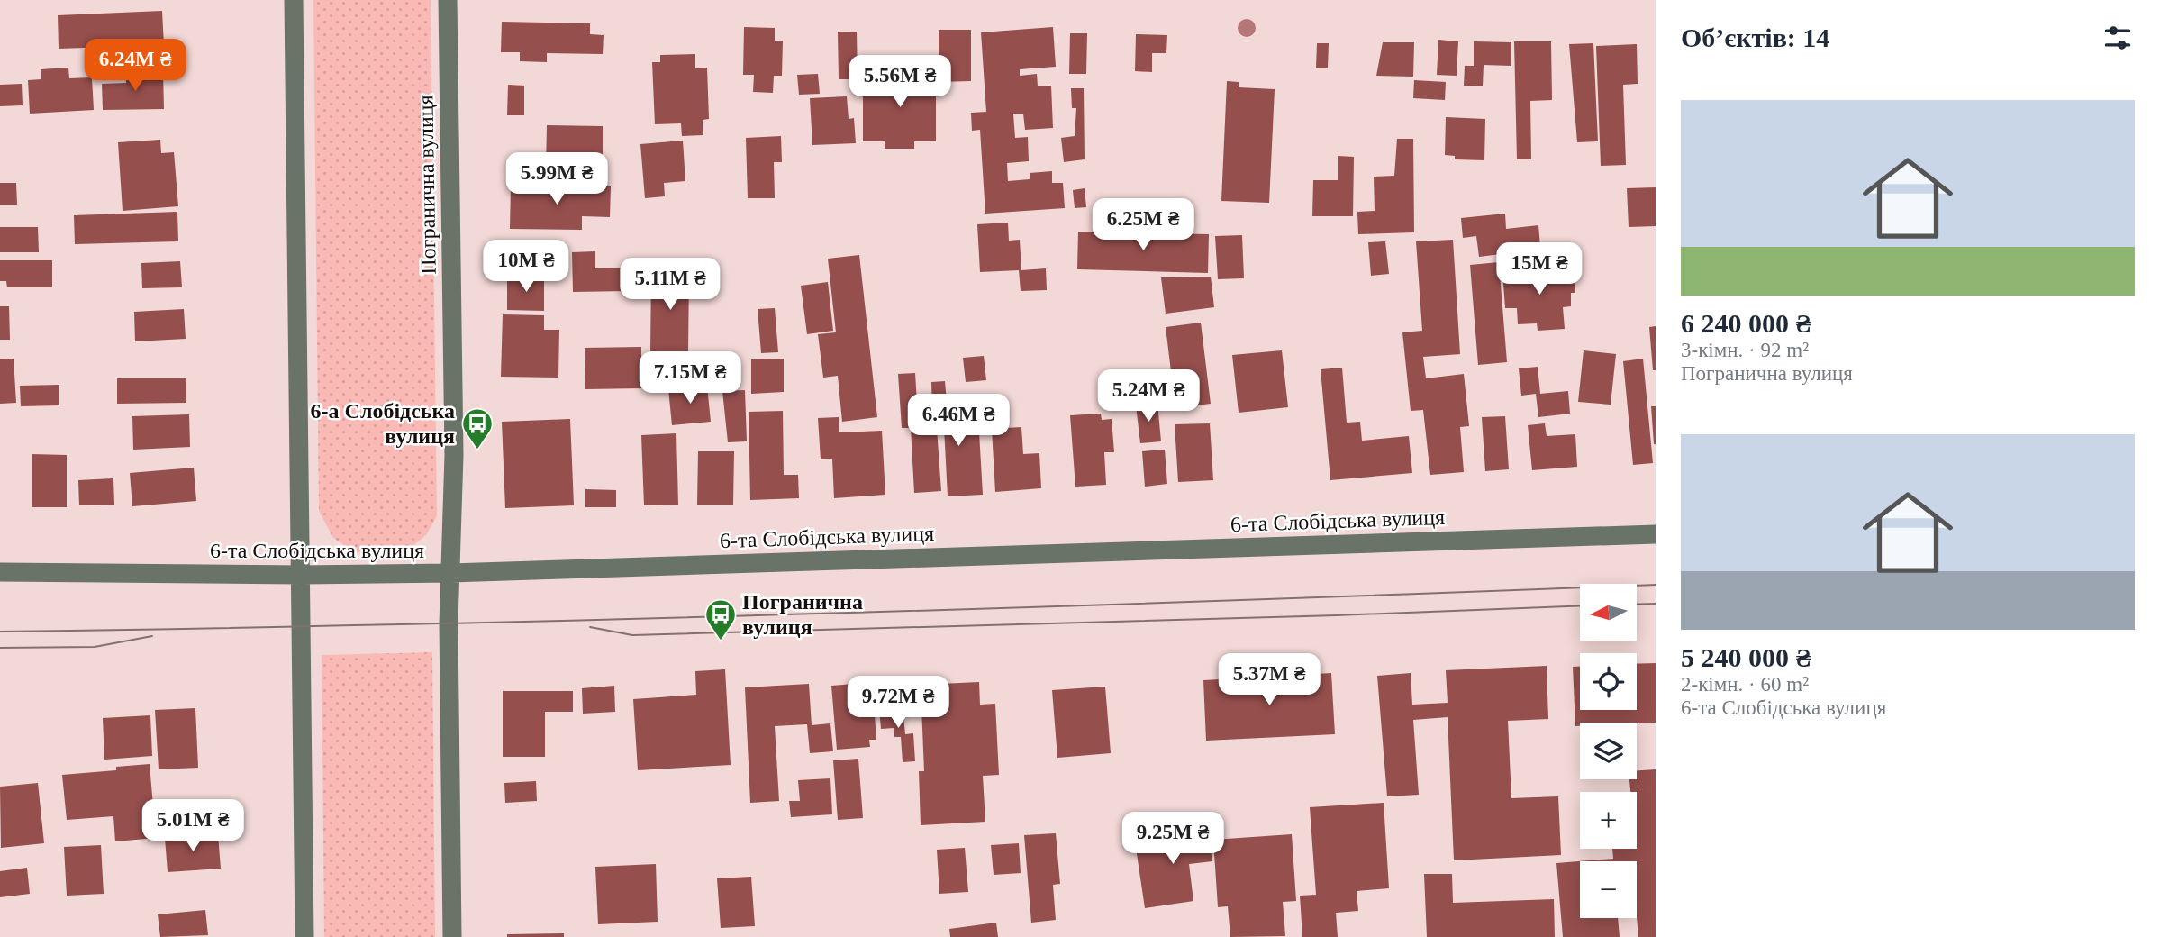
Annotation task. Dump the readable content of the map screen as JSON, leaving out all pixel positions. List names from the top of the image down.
{
  "streets": {
    "main road": ["Погранична вулиця", "6-та Слобідська вулиця"]
  },
  "crossings": [
    ["Погранична вулиця", "6-та Слобідська вулиця"]
  ],
  "places": {
    "bus stop": ["6-а Слобідська вулиця", "Погранична вулиця"]
  },
  "north": "left",
  "page": {
    "heading": "Об’єктів: 14",
    "price": [
      "6.24M ₴",
      "5.56M ₴",
      "5.99M ₴",
      "6.25M ₴",
      "10M ₴",
      "15M ₴",
      "5.11M ₴",
      "7.15M ₴",
      "5.24M ₴",
      "6.46M ₴",
      "5.37M ₴",
      "9.72M ₴",
      "5.01M ₴",
      "9.25M ₴"
    ],
    "list": [
      {
        "name": "6 240 000 ₴",
        "note": "3-кімн. · 92 m² · Погранична вулиця"
      },
      {
        "name": "5 240 000 ₴",
        "note": "2-кімн. · 60 m² · 6-та Слобідська вулиця"
      }
    ],
    "map_buttons": ["+", "−"]
  }
}
